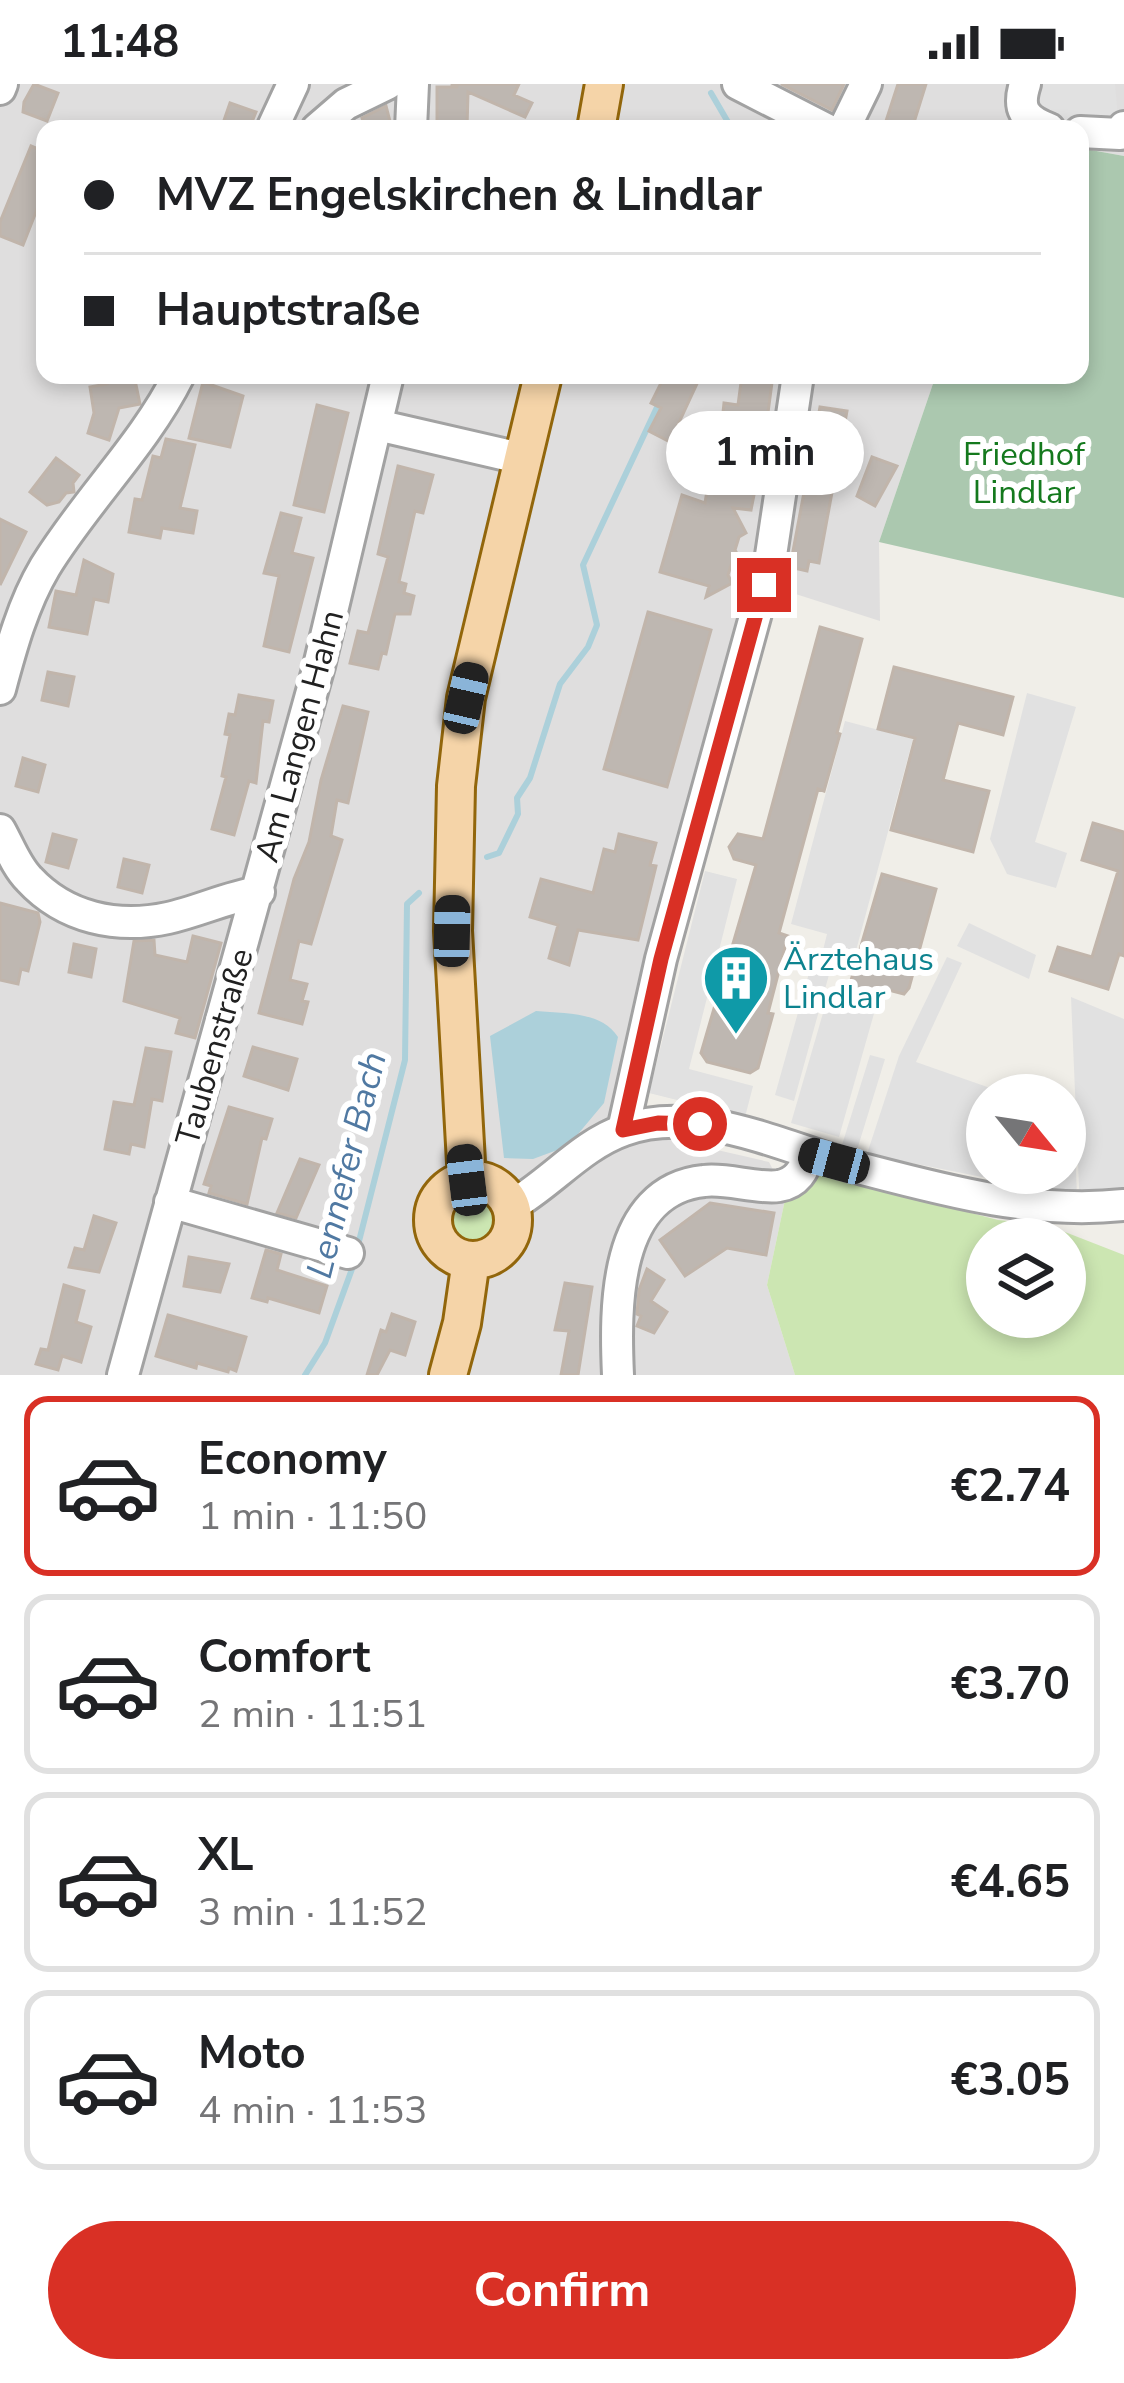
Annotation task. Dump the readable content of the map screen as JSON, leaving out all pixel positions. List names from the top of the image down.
{
  "streets": {
    "street": ["Am Langen Hahn", "Taubenstraße"]
  },
  "crossings": [
    ["Am Langen Hahn", "Taubenstraße"]
  ],
  "water": ["Lennefer Bach"],
  "parks": ["Friedhof Lindlar"],
  "places": {
    "building": ["Ärztehaus Lindlar"]
  },
  "north": "bottom right",
  "page": {
    "status": "11:48",
    "banner": ["MVZ Engelskirchen & Lindlar", "Hauptstraße"],
    "bubble": "1 min",
    "list": [
      {
        "name": "Economy",
        "note": "1 min · 11:50",
        "value": "€2.74"
      },
      {
        "name": "Comfort",
        "note": "2 min · 11:51",
        "value": "€3.70"
      },
      {
        "name": "XL",
        "note": "3 min · 11:52",
        "value": "€4.65"
      },
      {
        "name": "Moto",
        "note": "4 min · 11:53",
        "value": "€3.05"
      }
    ],
    "buttons": "Confirm"
  }
}
